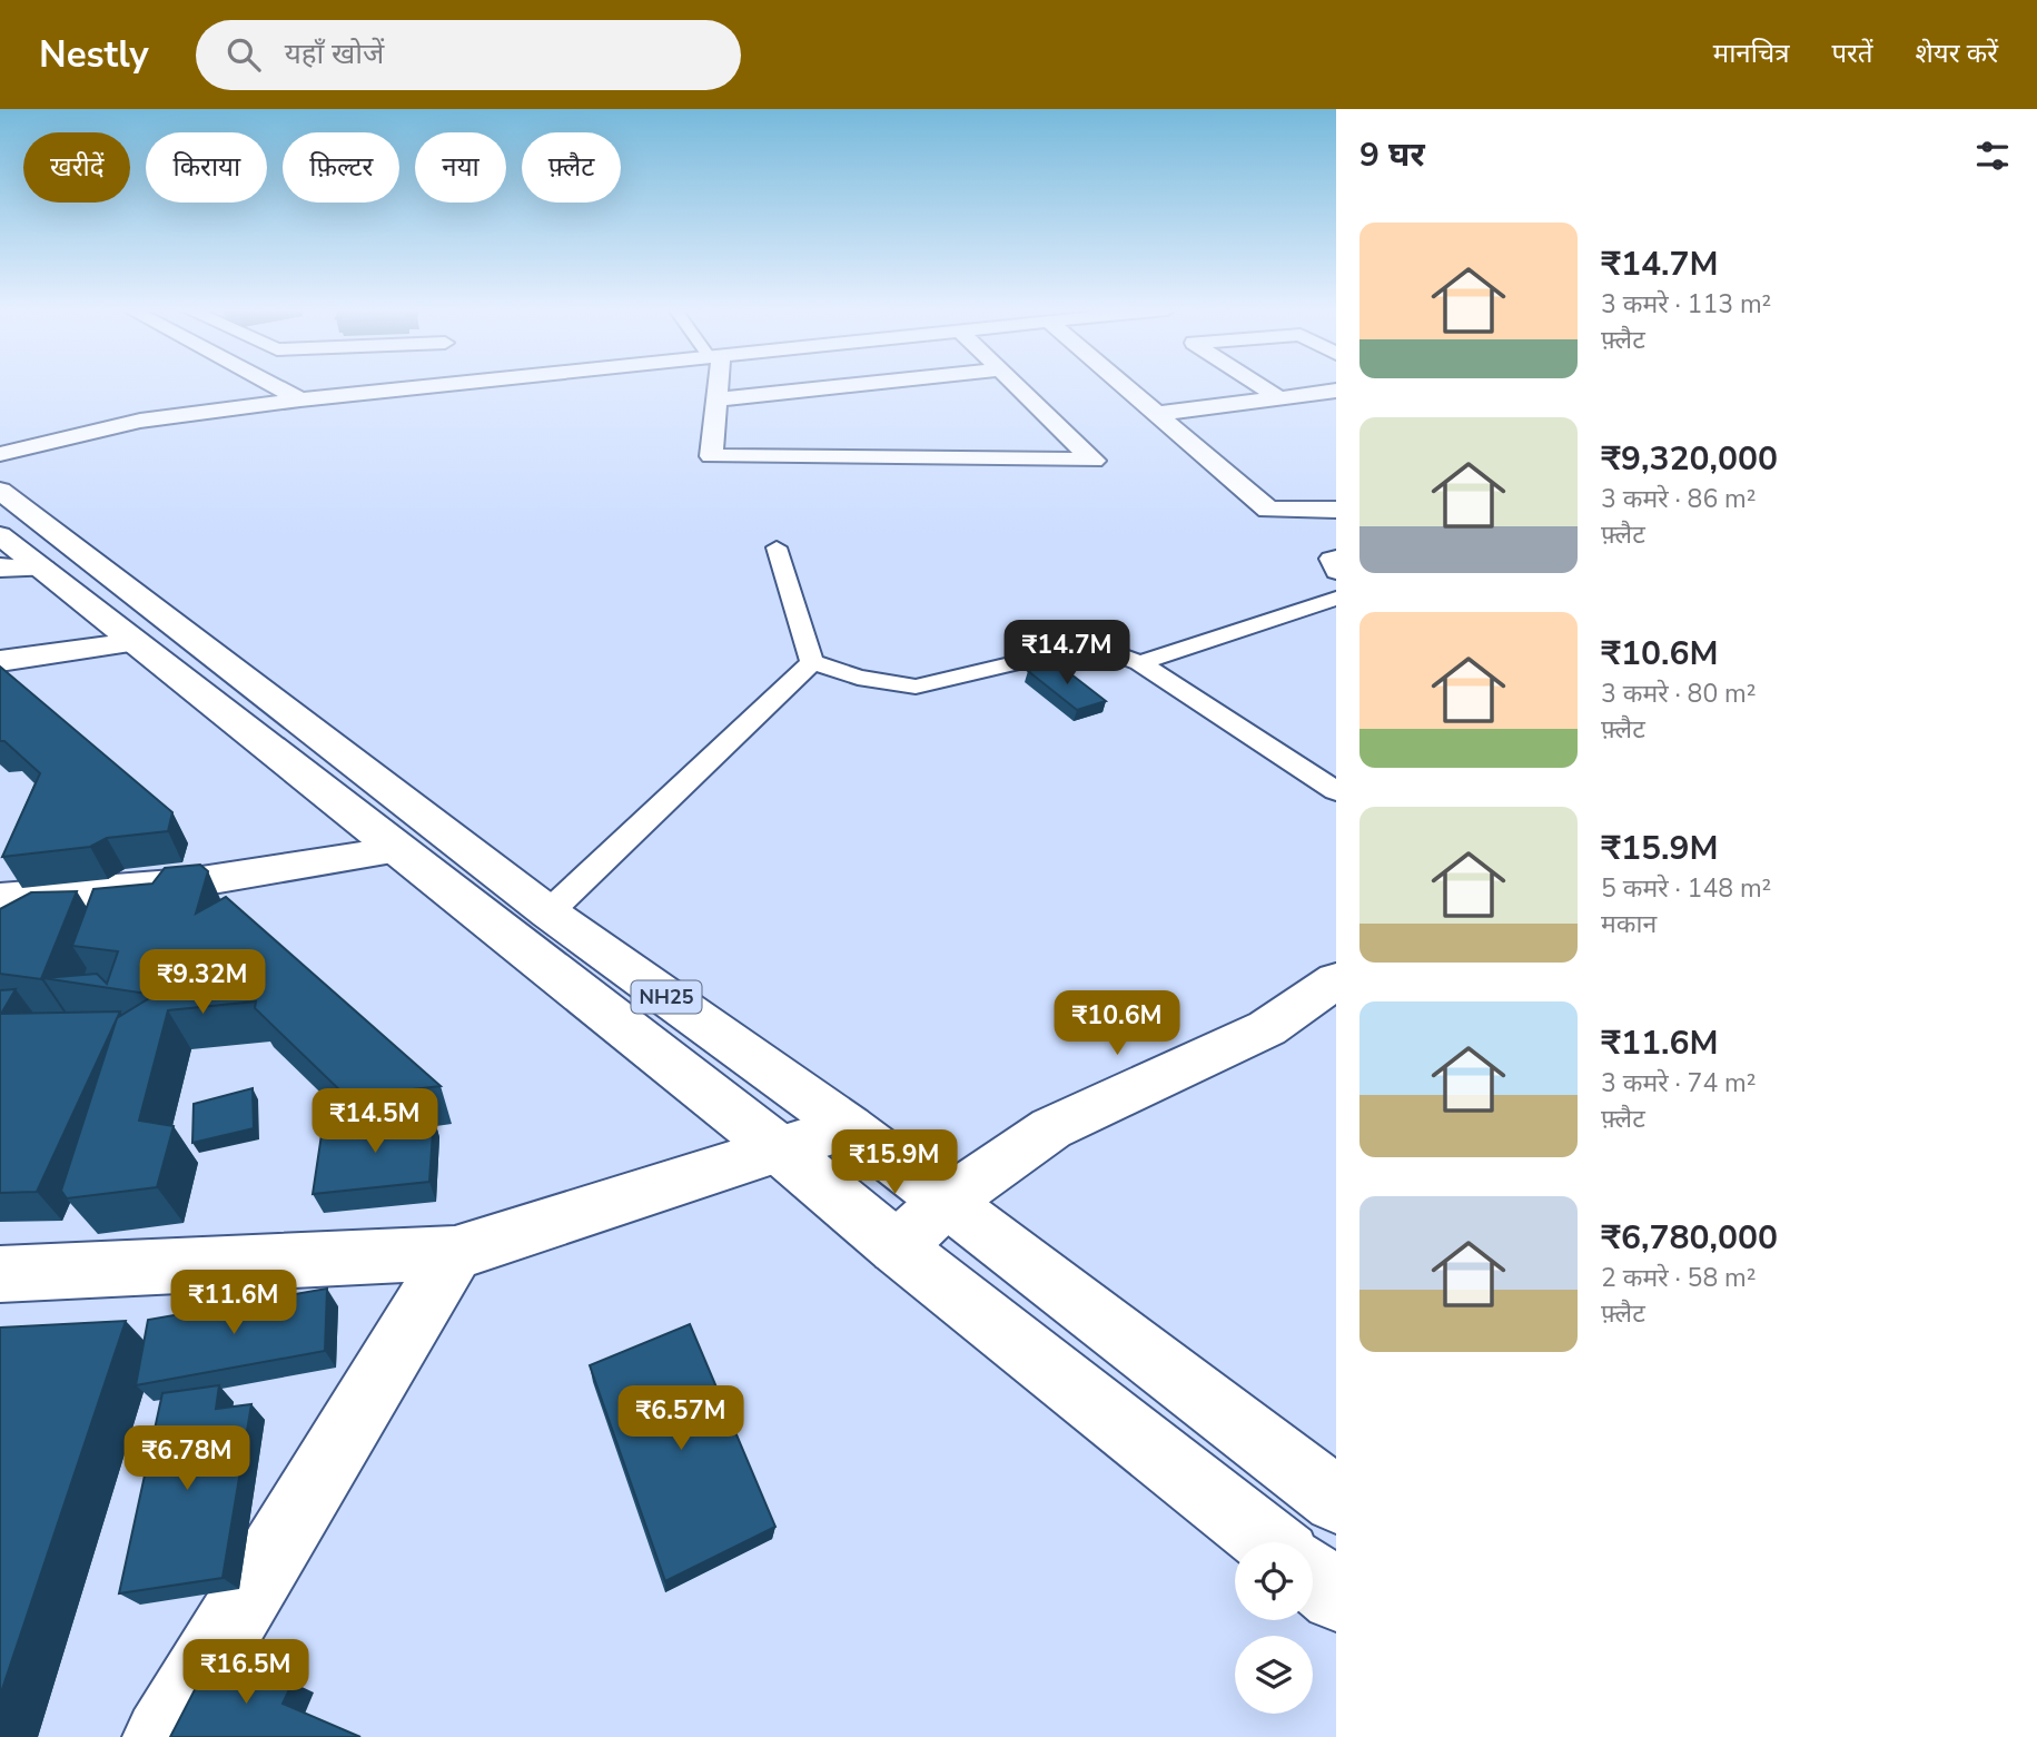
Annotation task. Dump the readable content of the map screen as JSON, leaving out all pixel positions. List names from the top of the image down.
{
  "streets": {
    "street": ["NH25"]
  },
  "page": {
    "header": "Nestly",
    "search": "यहाँ खोजें",
    "nav": ["मानचित्र", "परतें", "शेयर करें"],
    "heading": "9 घर",
    "chip": [
      "खरीदें",
      "किराया",
      "फ़िल्टर",
      "नया",
      "फ़्लैट"
    ],
    "list": [
      {
        "name": "₹14.7M",
        "note": "3 कमरे · 113 m² · फ़्लैट"
      },
      {
        "name": "₹9,320,000",
        "note": "3 कमरे · 86 m² · फ़्लैट"
      },
      {
        "name": "₹10.6M",
        "note": "3 कमरे · 80 m² · फ़्लैट"
      },
      {
        "name": "₹15.9M",
        "note": "5 कमरे · 148 m² · मकान"
      },
      {
        "name": "₹11.6M",
        "note": "3 कमरे · 74 m² · फ़्लैट"
      },
      {
        "name": "₹6,780,000",
        "note": "2 कमरे · 58 m² · फ़्लैट"
      }
    ],
    "price": [
      "₹14.7M",
      "₹9.32M",
      "₹10.6M",
      "₹14.5M",
      "₹15.9M",
      "₹11.6M",
      "₹6.57M",
      "₹6.78M",
      "₹16.5M"
    ]
  }
}
